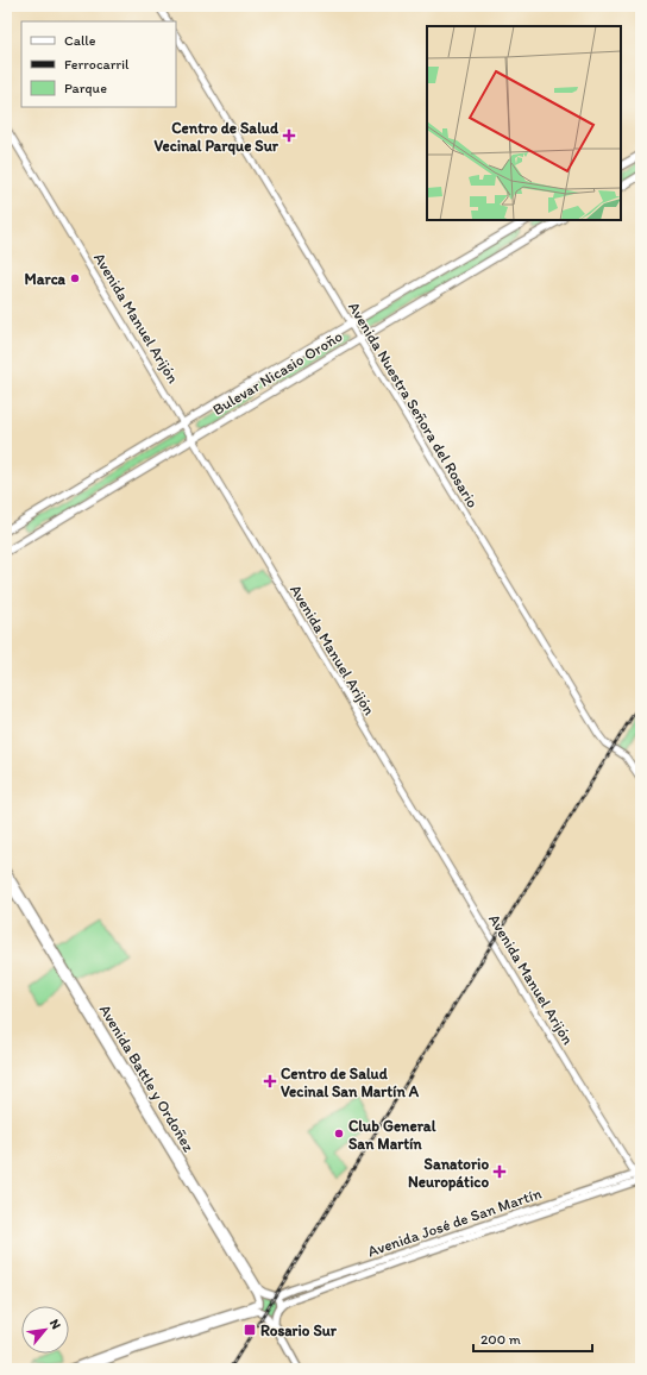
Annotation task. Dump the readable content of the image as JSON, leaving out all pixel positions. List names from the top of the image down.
{
  "streets": {
    "main road": ["Bulevar Nicasio Oroño", "Avenida Battle y Ordoñez", "Avenida José de San Martín"],
    "street": ["Avenida Manuel Arijón", "Avenida Nuestra Señora del Rosario"]
  },
  "crossings": [
    ["Avenida Manuel Arijón", "Bulevar Nicasio Oroño"],
    ["Avenida Manuel Arijón", "Avenida José de San Martín"],
    ["Bulevar Nicasio Oroño", "Avenida Nuestra Señora del Rosario"],
    ["Avenida Battle y Ordoñez", "Avenida José de San Martín"]
  ],
  "places": {
    "health": ["Centro de Salud Vecinal Parque Sur", "Centro de Salud Vecinal San Martín A", "Sanatorio Neuropático"],
    "other": ["Marca", "Club General San Martín"],
    "transit": ["Rosario Sur"]
  },
  "legend": ["Calle", "Ferrocarril", "Parque"],
  "scale_bar": "200 m",
  "north": "top right"
}
